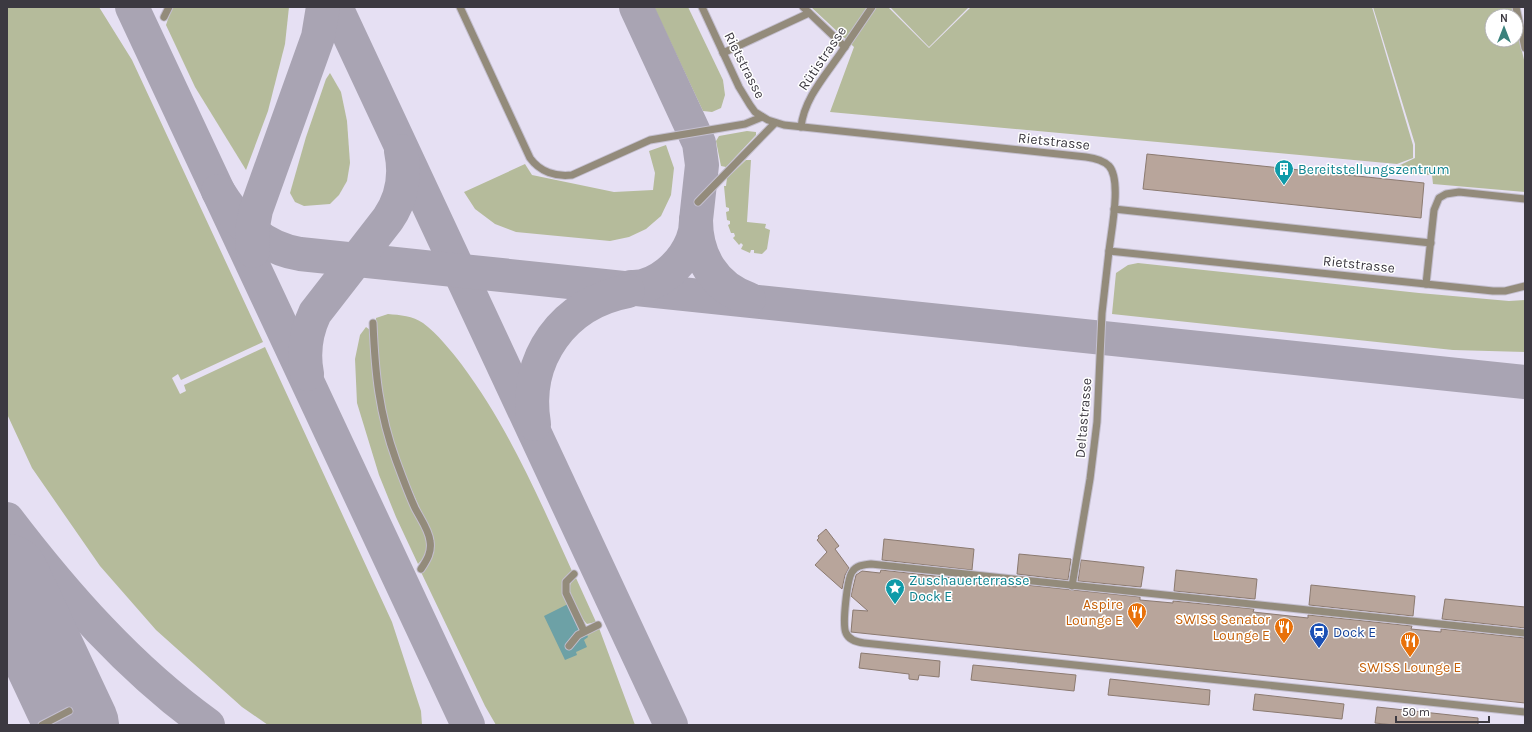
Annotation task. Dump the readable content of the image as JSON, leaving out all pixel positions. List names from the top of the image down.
{
  "streets": {
    "lane": ["Rütistrasse", "Rietstrasse", "Deltastrasse"]
  },
  "crossings": [
    ["Rütistrasse", "Rietstrasse"],
    ["Rietstrasse", "Deltastrasse"]
  ],
  "places": {
    "building": ["Bereitstellungszentrum"],
    "place": ["Zuschauerterrasse Dock E"],
    "restaurant": ["Aspire Lounge E", "SWISS Senator Lounge E", "SWISS Lounge E"],
    "station": ["Dock E"]
  },
  "scale_bar": "50 m",
  "north": "top"
}
